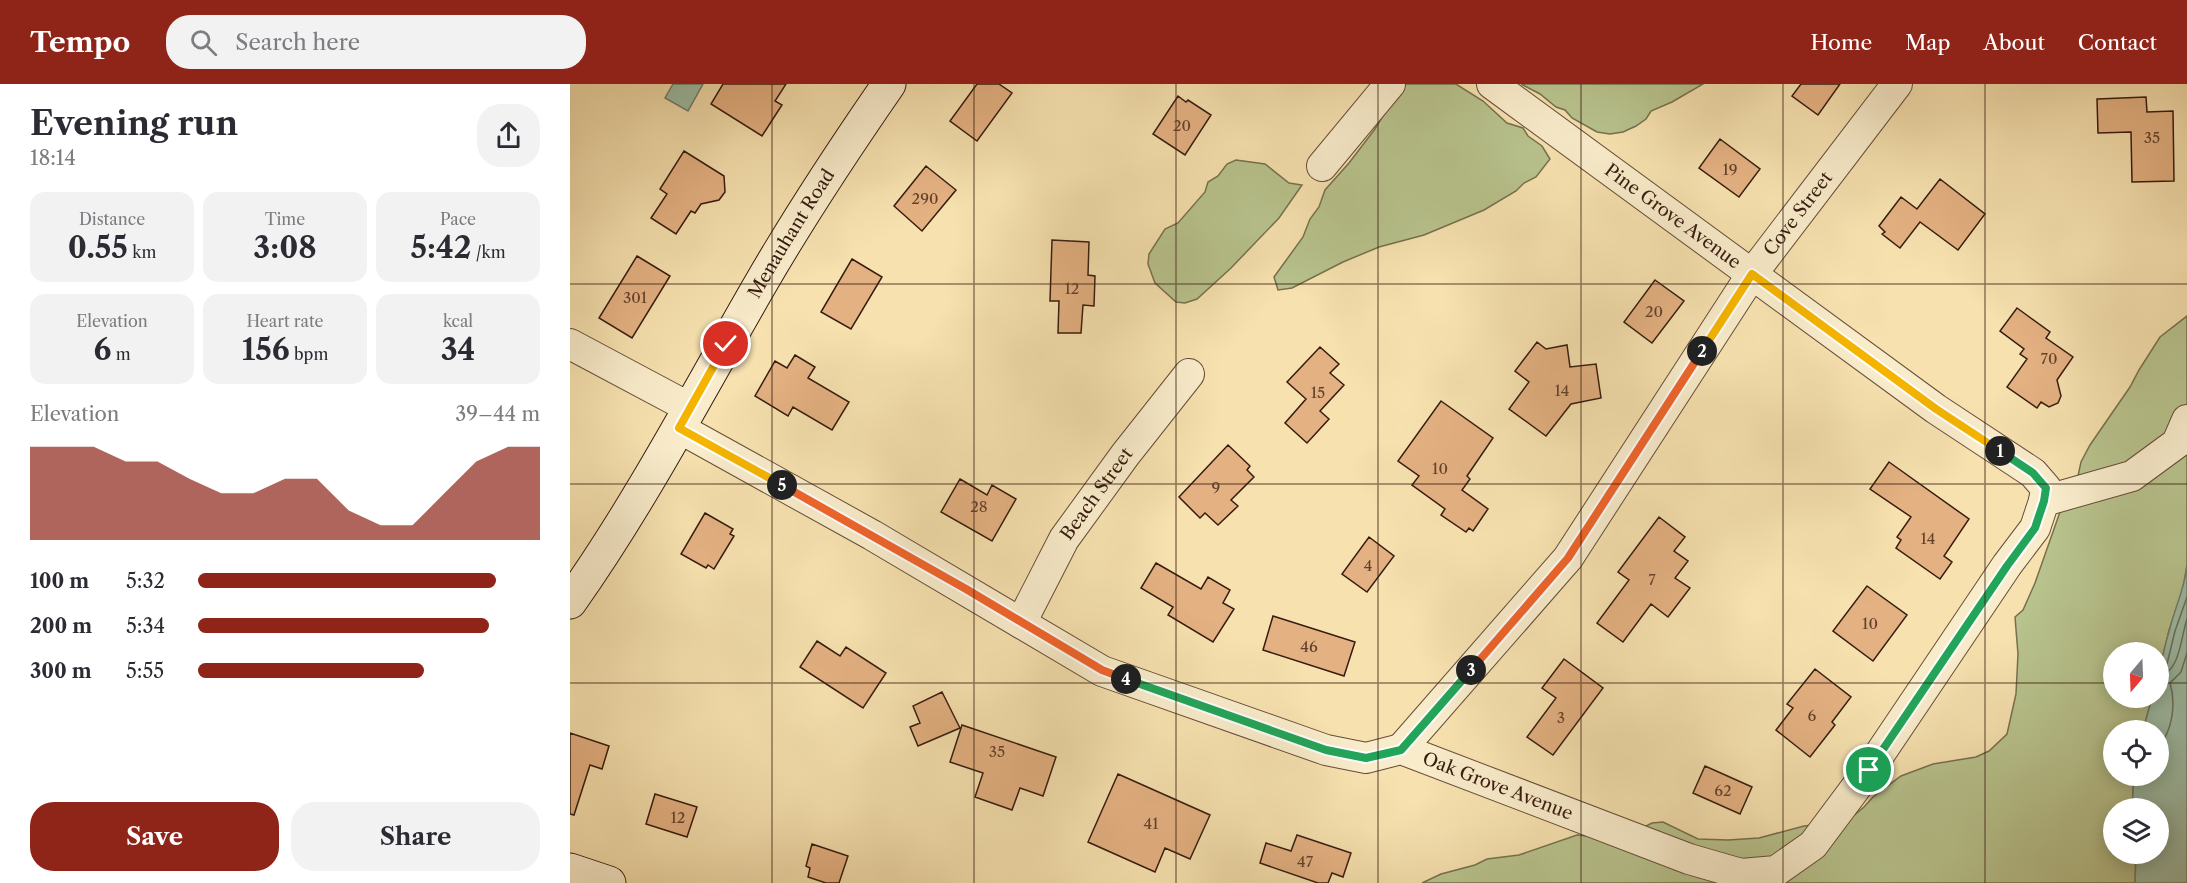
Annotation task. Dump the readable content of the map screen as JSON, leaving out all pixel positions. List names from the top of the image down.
{
  "streets": {
    "main road": ["Menauhant Road"],
    "street": [
      "Cove Street",
      "Pine Grove Avenue",
      "Beach Street",
      "Oak Grove Avenue"
    ]
  },
  "crossings": [
    ["Cove Street", "Pine Grove Avenue"],
    ["Cove Street", "Oak Grove Avenue"],
    ["Pine Grove Avenue", "Oak Grove Avenue"],
    ["Menauhant Road", "Oak Grove Avenue"],
    ["Beach Street", "Oak Grove Avenue"]
  ],
  "house_numbers": [
    "20",
    "35",
    "19",
    "290",
    "12",
    "301",
    "20",
    "70",
    "14",
    "15",
    "10",
    "9",
    "28",
    "14",
    "4",
    "7",
    "10",
    "46",
    "6",
    "3",
    "35",
    "62",
    "12",
    "41",
    "47"
  ],
  "north": "bottom",
  "page": {
    "header": "Tempo",
    "search": "Search here",
    "nav": [
      "Home",
      "Map",
      "About",
      "Contact"
    ],
    "heading": ["Evening run", "18:14"],
    "stats": [
      ["Distance", "0.55 km"],
      ["Time", "3:08"],
      ["Pace", "5:42 /km"],
      ["Elevation", "6 m"],
      ["Heart rate", "156 bpm"],
      ["kcal", "34"]
    ],
    "pins": [
      "2",
      "1",
      "5",
      "3",
      "4"
    ],
    "chart": ["Elevation", "39–44 m"],
    "list": [
      {
        "name": "100 m",
        "note": "5:32"
      },
      {
        "name": "200 m",
        "note": "5:34"
      },
      {
        "name": "300 m",
        "note": "5:55"
      }
    ],
    "buttons": ["Save", "Share"]
  }
}
